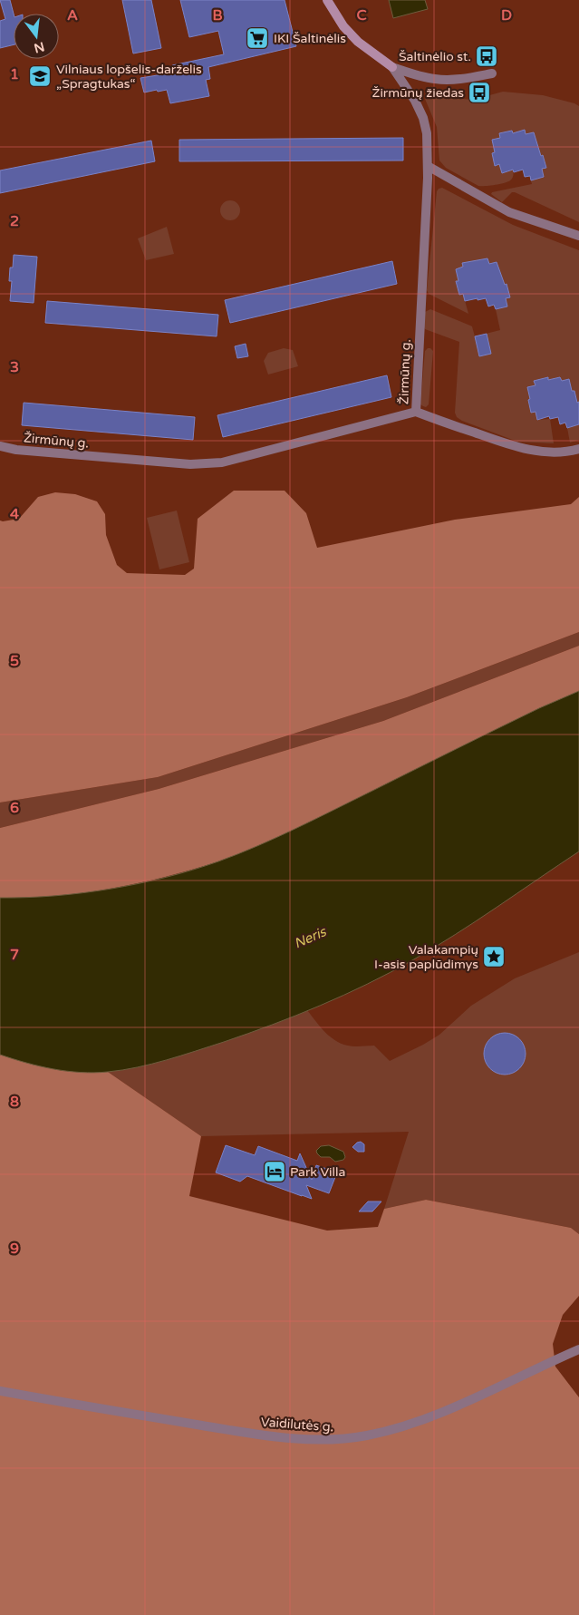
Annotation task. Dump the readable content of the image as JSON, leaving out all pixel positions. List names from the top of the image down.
{
  "streets": {
    "main road": ["Žirmūnų g."],
    "street": ["Vaidilutės g."]
  },
  "water": ["Neris"],
  "places": {
    "supermarket": ["IKI Šaltinėlis"],
    "bus stop": ["Šaltinėlio st.", "Žirmūnų žiedas"],
    "school or university": ["Vilniaus lopšelis-darželis „Spragtukas“"],
    "place": ["Valakampių I-asis paplūdimys"],
    "hotel": ["Park Villa"]
  },
  "north": "bottom",
  "grid": {
    "columns": [
      "A",
      "B",
      "C",
      "D"
    ],
    "rows": [
      "1",
      "2",
      "3",
      "4",
      "5",
      "6",
      "7",
      "8",
      "9"
    ]
  }
}
